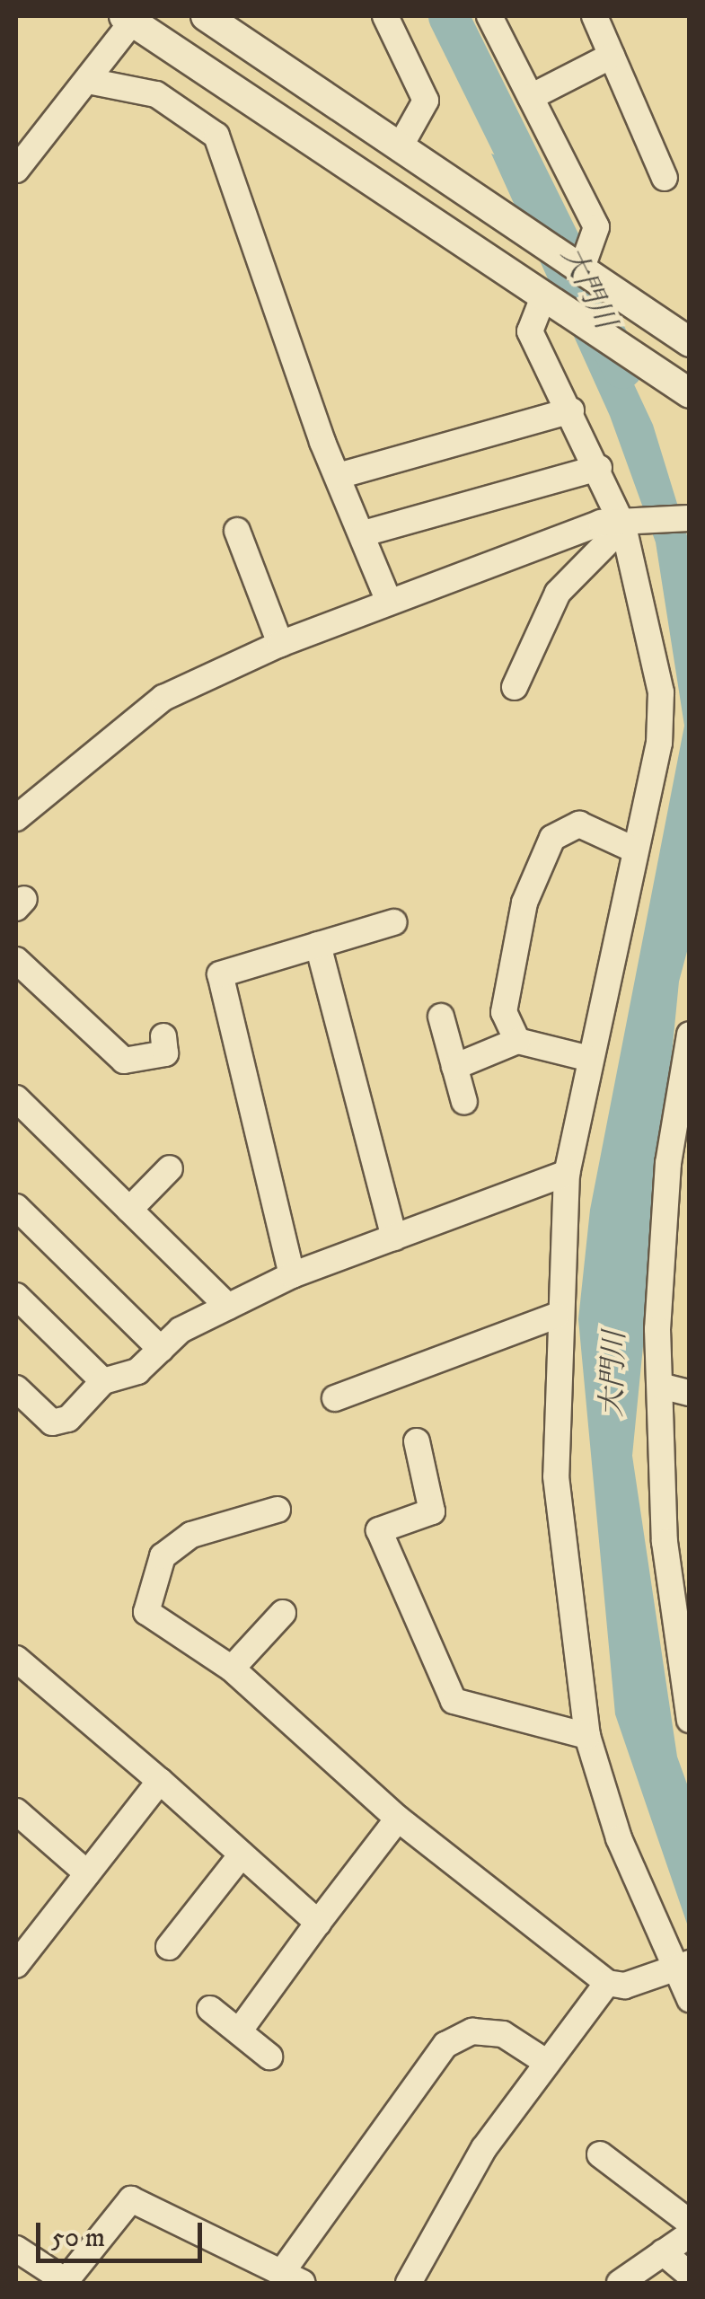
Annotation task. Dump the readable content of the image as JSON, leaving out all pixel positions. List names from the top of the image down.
{
  "water": ["大門川"],
  "scale_bar": "50 m"
}
